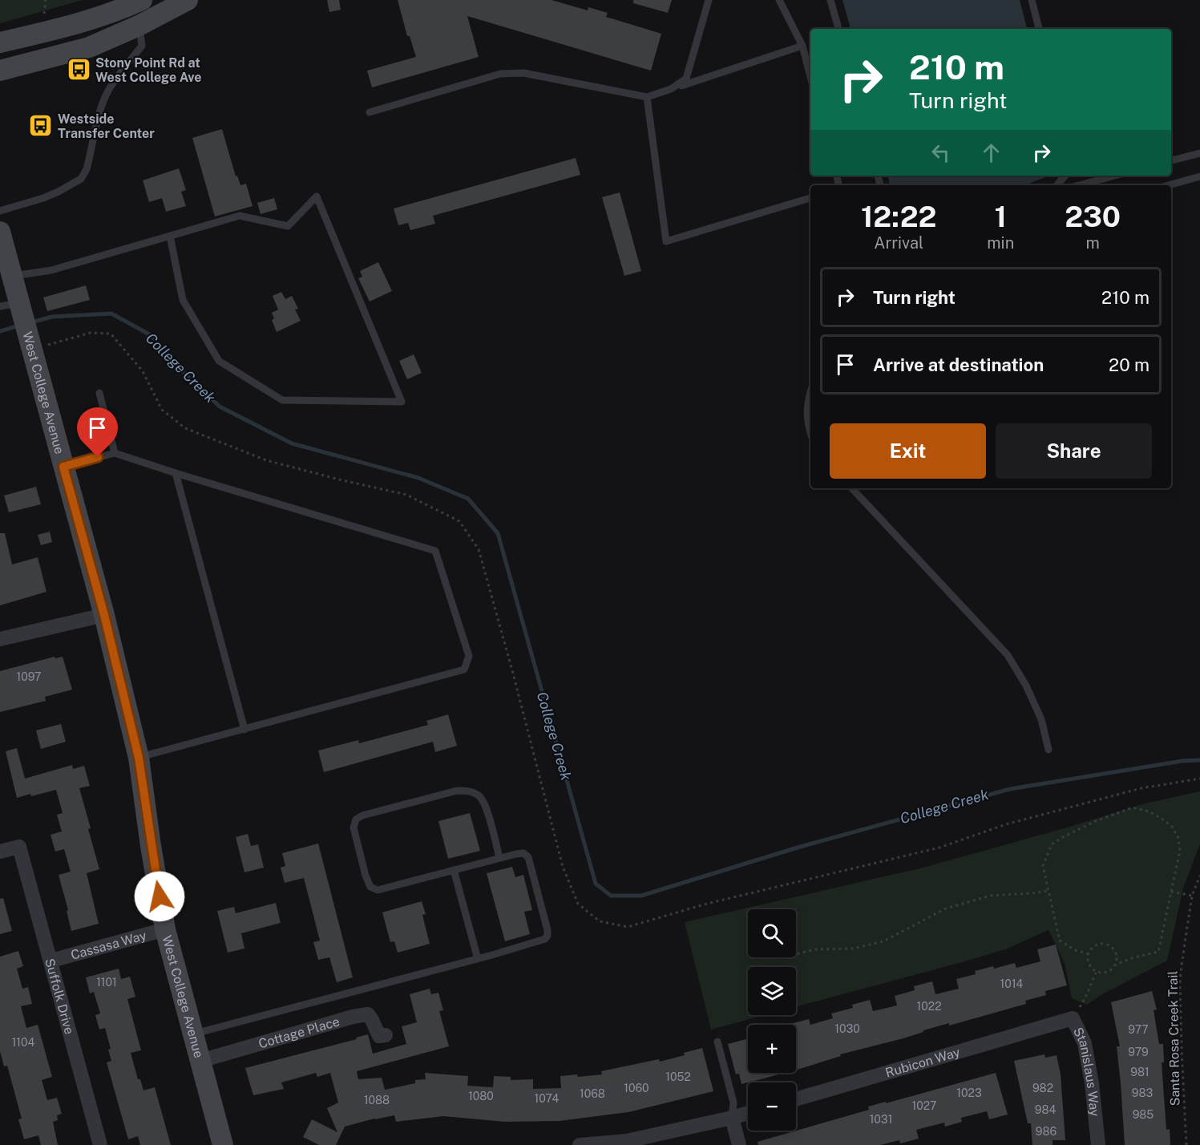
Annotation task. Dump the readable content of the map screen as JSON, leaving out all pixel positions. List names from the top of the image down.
{
  "streets": {
    "main road": ["West College Avenue"],
    "street": [
      "Cassasa Way",
      "Suffolk Drive",
      "Cottage Place",
      "Rubicon Way",
      "Stanislaus Way"
    ],
    "path": ["Santa Rosa Creek Trail"]
  },
  "crossings": [
    ["West College Avenue", "Cassasa Way"],
    ["West College Avenue", "Cottage Place"],
    ["Cassasa Way", "Suffolk Drive"],
    ["Rubicon Way", "Stanislaus Way"]
  ],
  "water": ["College Creek"],
  "places": {
    "bus stop": ["Stony Point Rd at West College Ave", "Westside Transfer Center"]
  },
  "house_numbers": [
    "1097",
    "1101",
    "1014",
    "1022",
    "1030",
    "977",
    "1104",
    "979",
    "981",
    "1052",
    "1060",
    "982",
    "1023",
    "983",
    "1068",
    "1080",
    "1074",
    "1088",
    "1027",
    "984",
    "985",
    "1031",
    "986"
  ],
  "page": {
    "turn": ["210 m", "Turn right"],
    "eta": [
      "12:22",
      "Arrival",
      "1",
      "min",
      "230",
      "m"
    ],
    "list": [
      {
        "name": "Turn right",
        "value": "210 m"
      },
      {
        "name": "Arrive at destination",
        "value": "20 m"
      }
    ],
    "buttons": ["Exit", "Share"],
    "map_buttons": ["+", "−"]
  }
}
